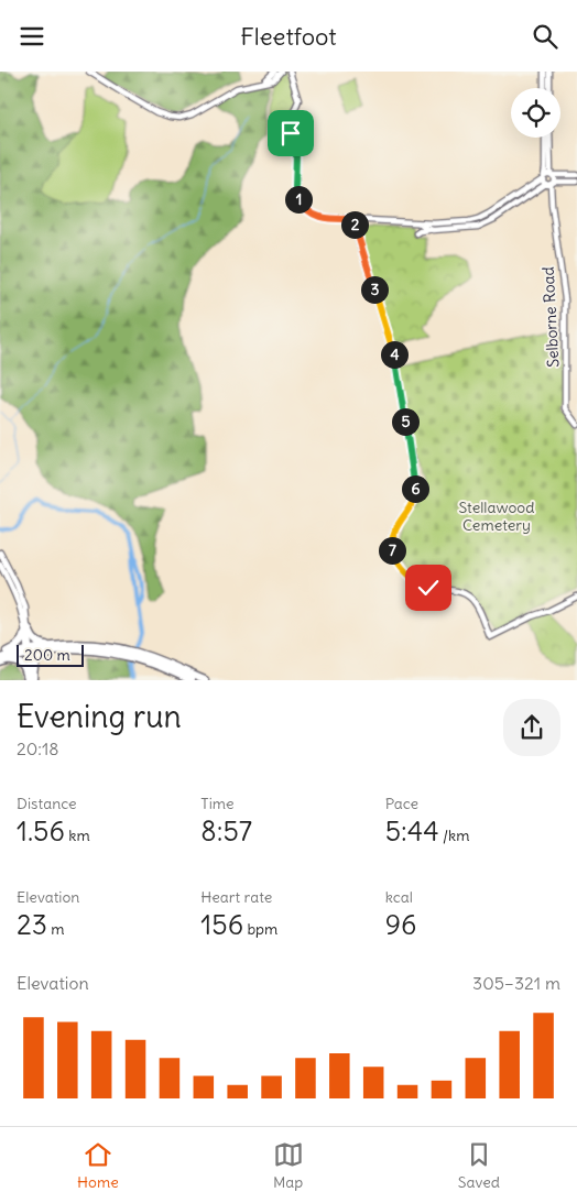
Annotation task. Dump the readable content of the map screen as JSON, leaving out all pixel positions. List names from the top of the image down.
{
  "streets": {
    "street": ["Selborne Road"]
  },
  "parks": ["Stellawood Cemetery"],
  "scale_bar": "200 m",
  "page": {
    "header": "Fleetfoot",
    "pins": [
      "1",
      "2",
      "3",
      "4",
      "5",
      "6",
      "7"
    ],
    "scale": "200 m",
    "heading": ["Evening run", "20:18"],
    "stats": [
      ["Distance", "1.56 km"],
      ["Time", "8:57"],
      ["Pace", "5:44 /km"],
      ["Elevation", "23 m"],
      ["Heart rate", "156 bpm"],
      ["kcal", "96"]
    ],
    "chart": ["Elevation", "305–321 m"],
    "tabs": ["Home", "Map", "Saved"]
  }
}
